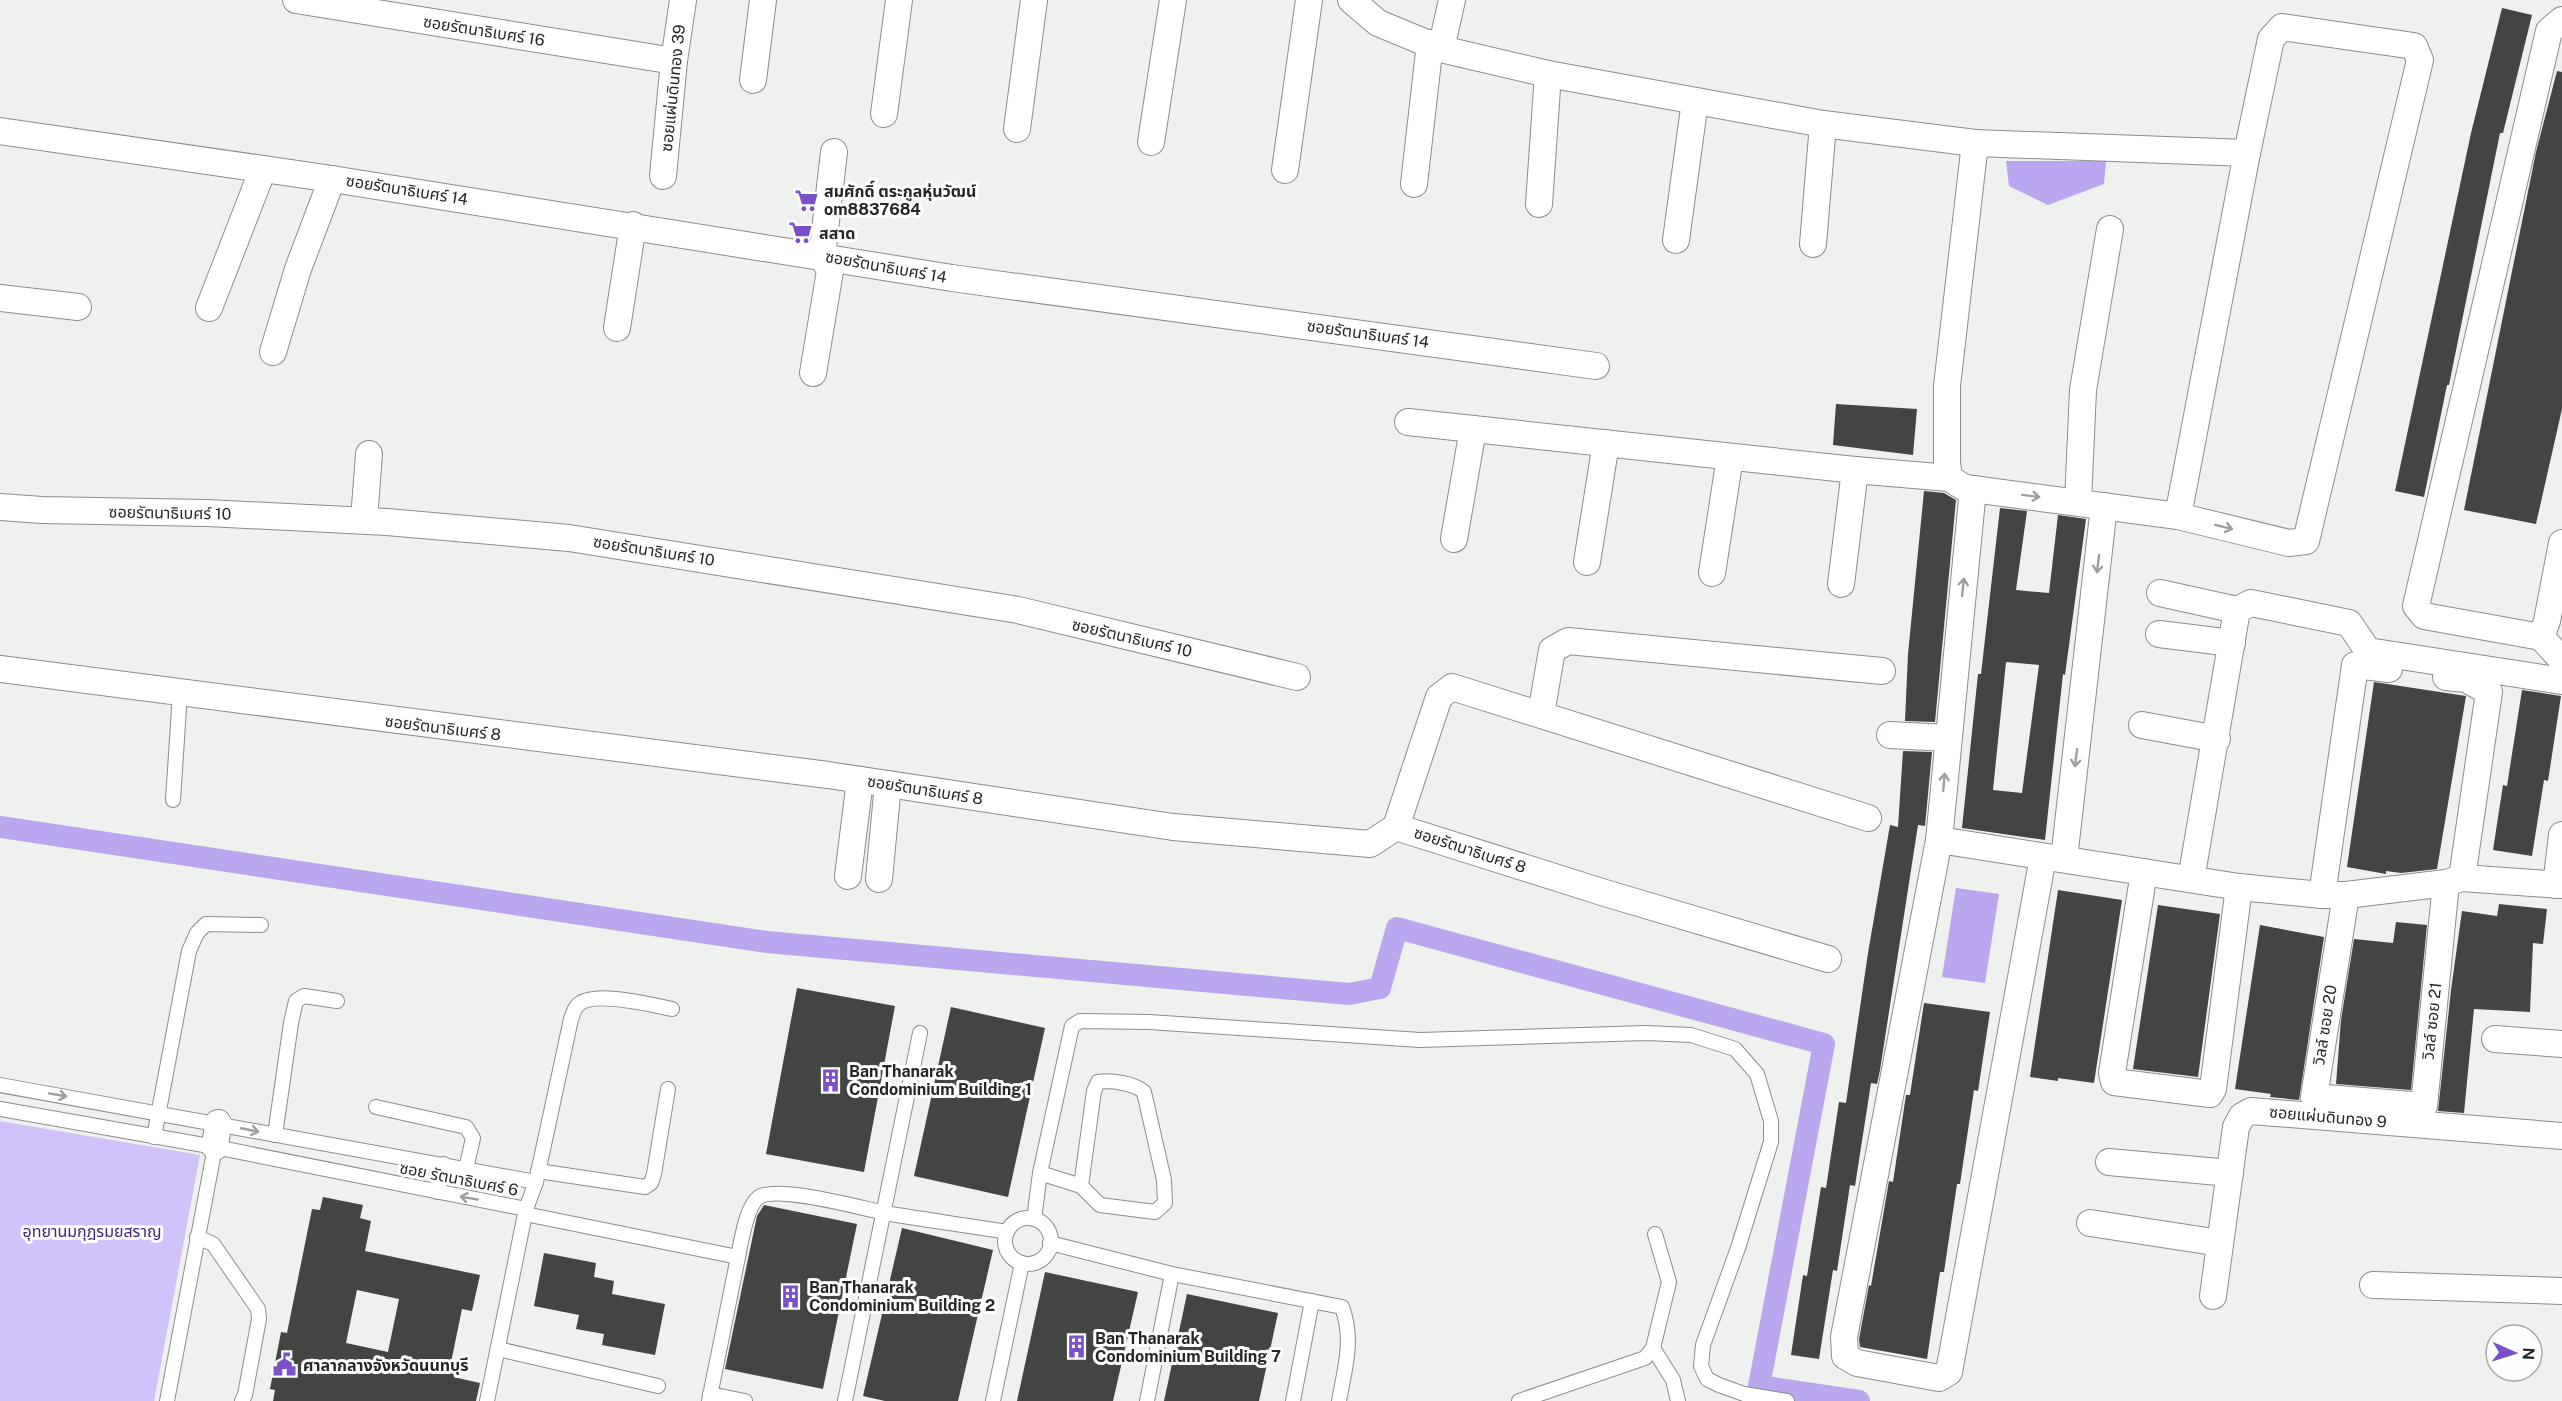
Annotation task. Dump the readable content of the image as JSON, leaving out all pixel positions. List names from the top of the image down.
{
  "streets": {
    "street": [
      "ซอยรัตนาธิเบศร์ 16",
      "ซอยแผ่นดินทอง 39",
      "ซอยรัตนาธิเบศร์ 14",
      "ซอยรัตนาธิเบศร์ 10",
      "ซอยรัตนาธิเบศร์ 8",
      "วิลล์ ซอย 21",
      "วิลล์ ซอย 20",
      "ซอยแผ่นดินทอง 9"
    ],
    "lane": ["ซอย รัตนาธิเบศร์ 6"]
  },
  "crossings": [
    ["ซอยรัตนาธิเบศร์ 16", "ซอยแผ่นดินทอง 39"],
    ["วิลล์ ซอย 21", "วิลล์ ซอย 20"]
  ],
  "parks": ["อุทยานมกุฎรมยสราญ"],
  "places": {
    "supermarket": ["สมศักดิ์ ตระกูลหุ่นวัฒน์ om8837684", "สสาด"],
    "building": ["Ban Thanarak Condominium Building 1", "Ban Thanarak Condominium Building 2", "Ban Thanarak Condominium Building 7"],
    "public building": ["ศาลากลางจังหวัดนนทบุรี"]
  },
  "north": "right"
}
